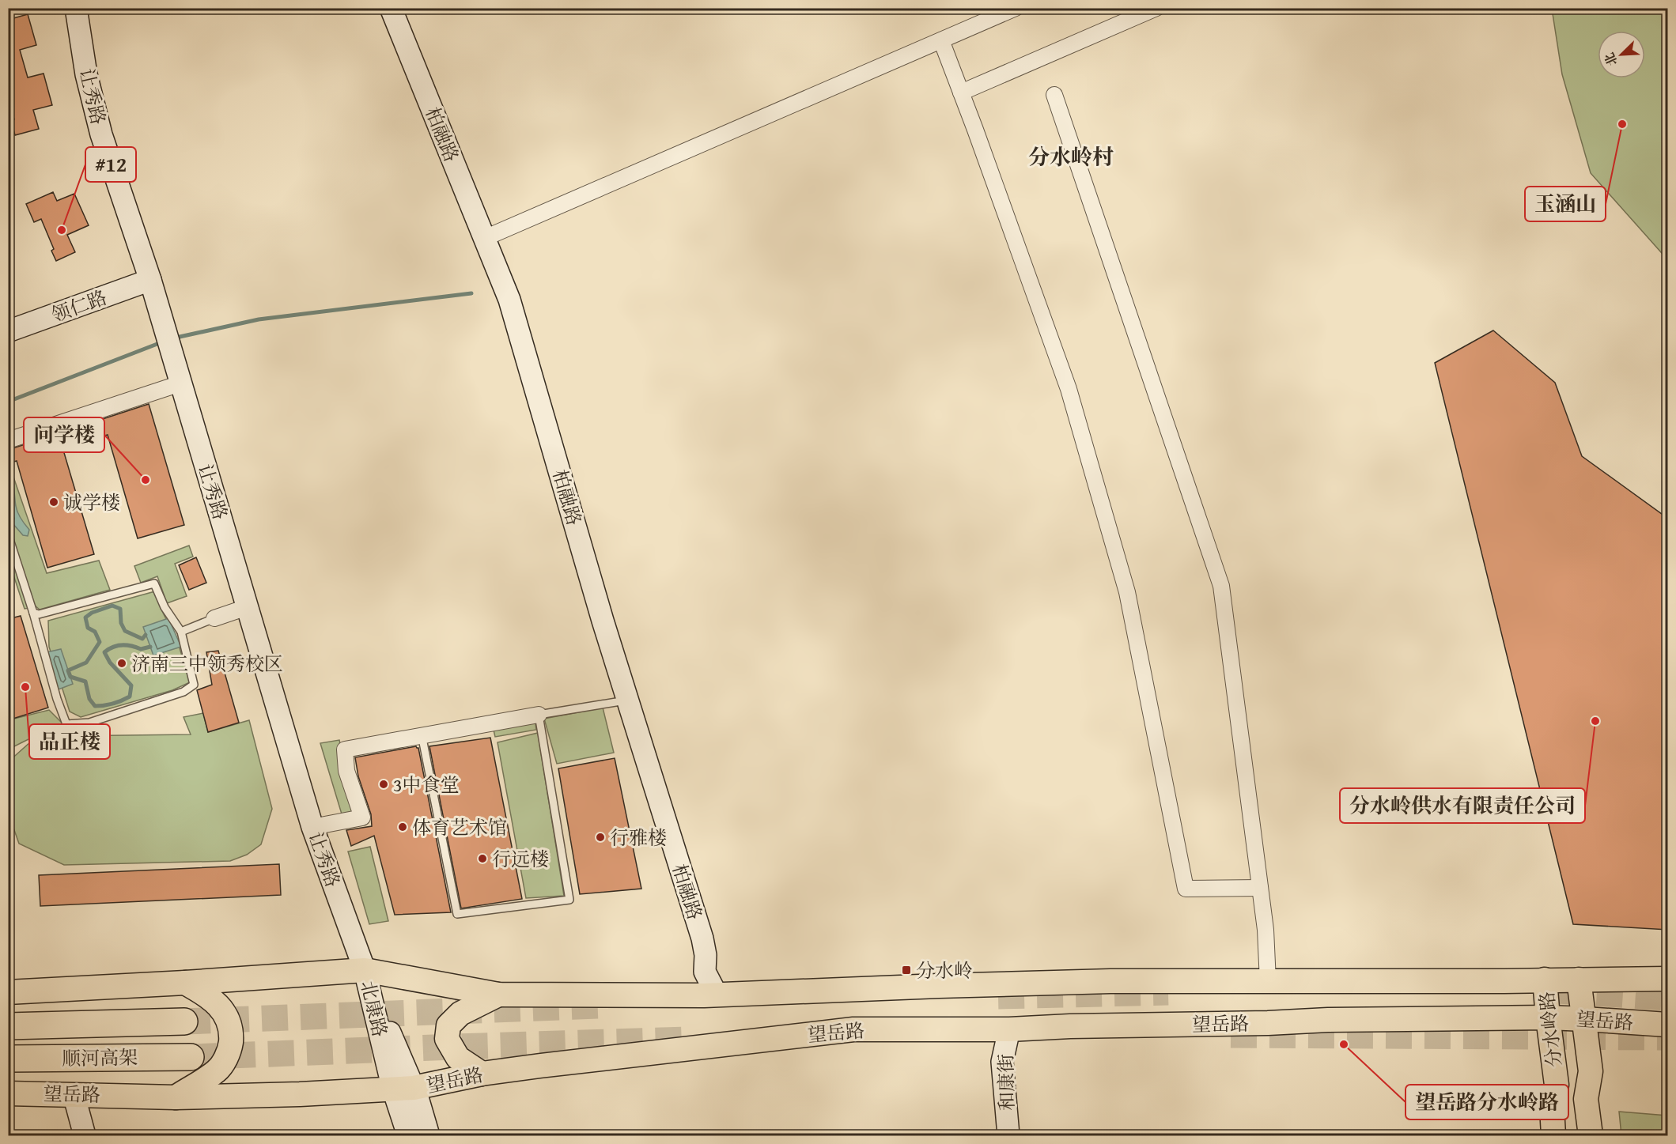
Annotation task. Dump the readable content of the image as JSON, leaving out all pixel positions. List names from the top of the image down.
{
  "streets": {
    "highway": ["顺河高架"],
    "main road": ["望岳路", "分水岭路"],
    "street": [
      "让秀路",
      "柏融路",
      "领仁路",
      "北康路",
      "和康街"
    ]
  },
  "crossings": [
    ["让秀路", "领仁路"],
    ["让秀路", "北康路"],
    ["让秀路", "望岳路"],
    ["柏融路", "望岳路"],
    ["北康路", "望岳路"],
    ["望岳路", "分水岭路"],
    ["望岳路", "和康街"]
  ],
  "districts": ["分水岭村"],
  "places": {
    "other": [
      "玉涵山",
      "#12",
      "问学楼",
      "诚学楼",
      "济南三中领秀校区",
      "品正楼",
      "分水岭供水有限责任公司",
      "3中食堂",
      "体育艺术馆",
      "行雅楼",
      "行远楼",
      "望岳路分水岭路"
    ],
    "transit": ["分水岭"]
  },
  "north": "bottom left"
}
